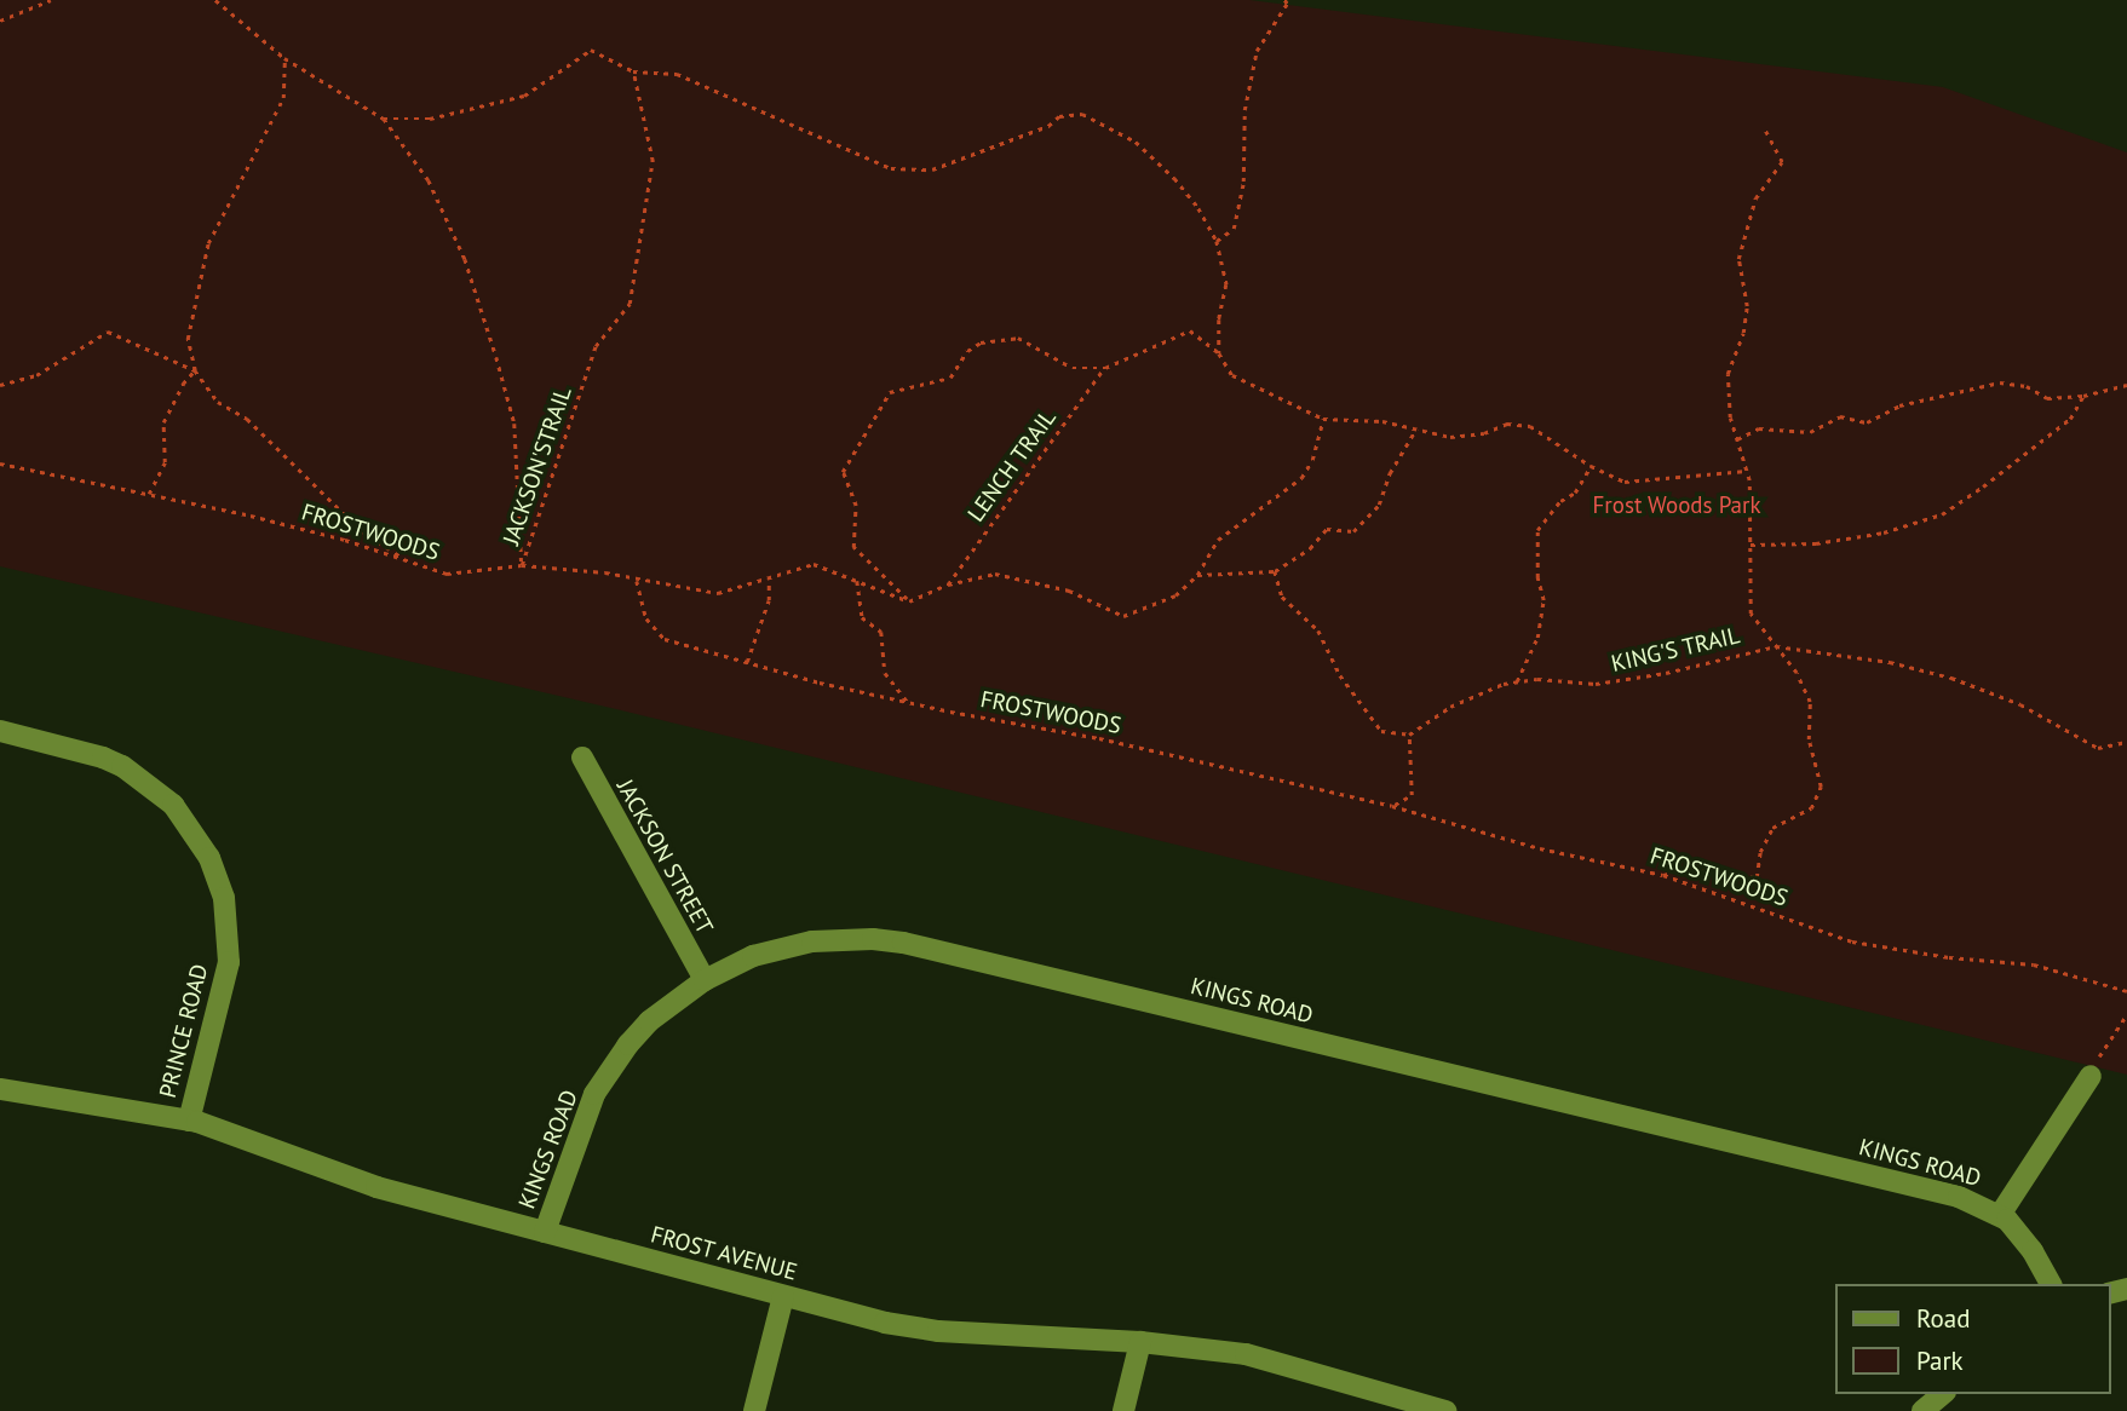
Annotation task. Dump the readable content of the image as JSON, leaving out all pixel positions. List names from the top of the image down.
{
  "streets": {
    "street": [
      "JACKSON STREET",
      "KINGS ROAD",
      "PRINCE ROAD",
      "FROST AVENUE"
    ],
    "path": [
      "JACKSON'STRAIL",
      "LENCH TRAIL",
      "FROSTWOODS",
      "KING'S TRAIL"
    ]
  },
  "crossings": [
    ["JACKSON'STRAIL", "FROSTWOODS"],
    ["JACKSON STREET", "KINGS ROAD"],
    ["KINGS ROAD", "FROST AVENUE"],
    ["PRINCE ROAD", "FROST AVENUE"]
  ],
  "parks": ["Frost Woods Park"],
  "legend": ["Road", "Park"]
}
